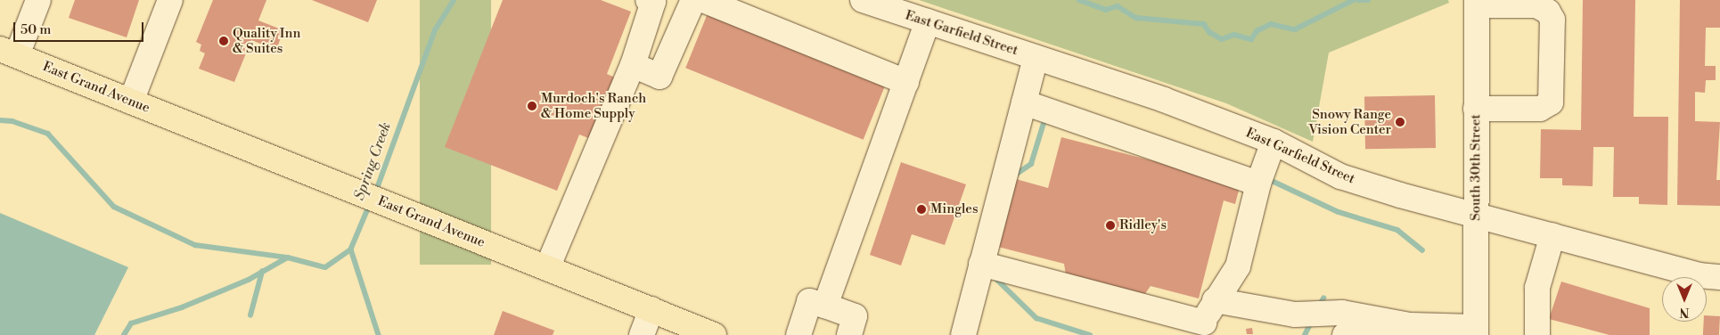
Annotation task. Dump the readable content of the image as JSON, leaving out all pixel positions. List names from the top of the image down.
{
  "streets": {
    "main road": ["East Grand Avenue"],
    "street": ["East Garfield Street", "South 30th Street"]
  },
  "crossings": [
    ["East Garfield Street", "South 30th Street"]
  ],
  "water": ["Spring Creek"],
  "places": [
    "Quality Inn & Suites",
    "Murdoch's Ranch & Home Supply",
    "Snowy Range Vision Center",
    "Mingles",
    "Ridley's"
  ],
  "scale_bar": "50 m",
  "north": "bottom"
}
